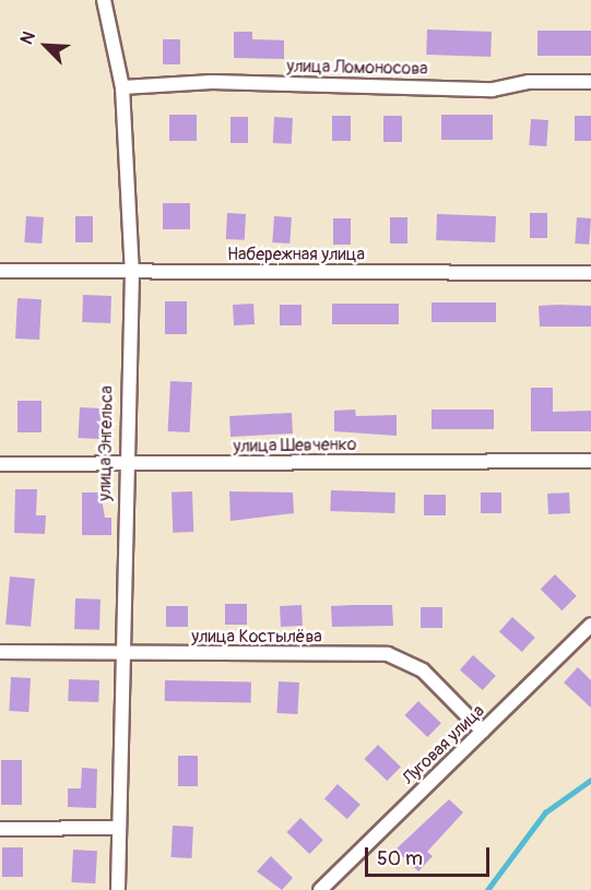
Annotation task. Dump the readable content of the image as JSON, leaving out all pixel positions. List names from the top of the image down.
{
  "streets": {
    "street": [
      "улица Ломоносова",
      "Набережная улица",
      "улица Энгельса",
      "улица Шевченко",
      "улица Костылёва",
      "Луговая улица"
    ]
  },
  "crossings": [
    ["улица Ломоносова", "улица Энгельса"],
    ["Набережная улица", "улица Энгельса"],
    ["улица Энгельса", "улица Шевченко"],
    ["улица Энгельса", "улица Костылёва"],
    ["улица Костылёва", "Луговая улица"]
  ],
  "scale_bar": "50 m",
  "north": "top left"
}
